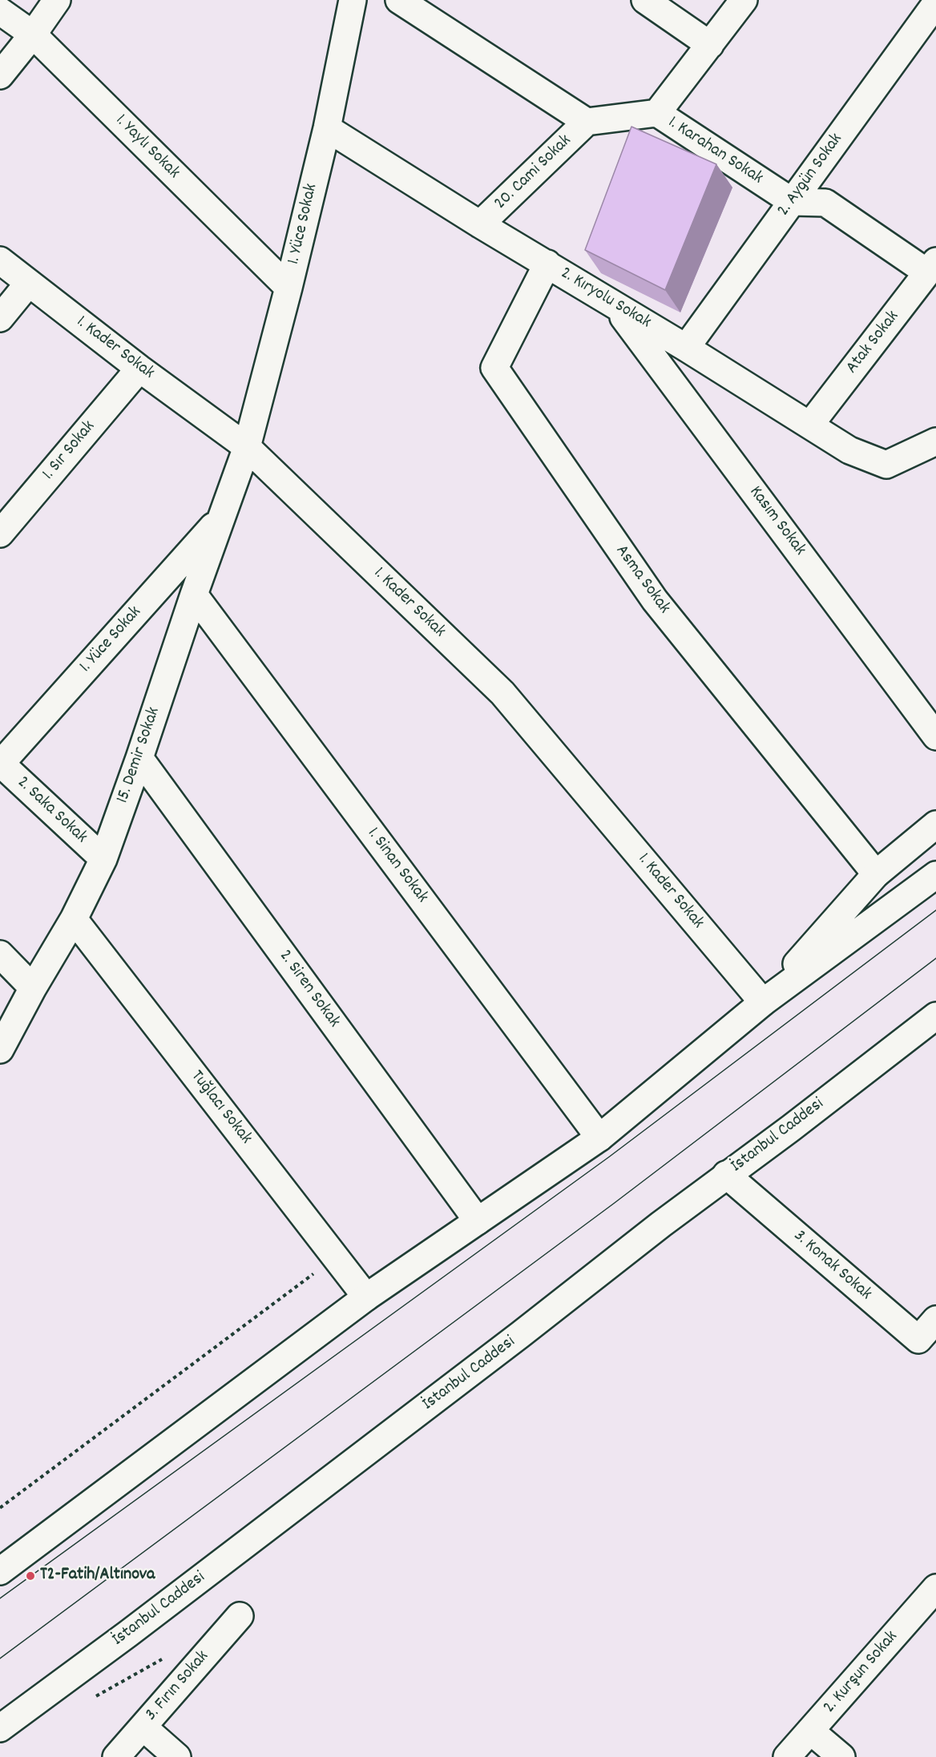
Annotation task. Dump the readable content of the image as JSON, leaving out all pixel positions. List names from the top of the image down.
{
  "streets": {
    "main road": [
      "1. Yaylı Sokak",
      "1. Karahan Sokak",
      "20. Cami Sokak",
      "2. Aygün Sokak",
      "1. Yüce Sokak",
      "2. Kıryolu Sokak",
      "Atak Sokak",
      "1. Kader Sokak",
      "1. Sır Sokak",
      "Kasım Sokak",
      "Asma Sokak",
      "15. Demir Sokak",
      "2. Saka Sokak",
      "1. Sinan Sokak",
      "2. Siren Sokak",
      "Tuğlacı Sokak",
      "İstanbul Caddesi",
      "3. Konak Sokak",
      "2. Kurşun Sokak",
      "3. Fırın Sokak"
    ]
  },
  "crossings": [
    ["1. Yaylı Sokak", "1. Yüce Sokak"],
    ["1. Karahan Sokak", "20. Cami Sokak"],
    ["1. Karahan Sokak", "2. Aygün Sokak"],
    ["20. Cami Sokak", "2. Kıryolu Sokak"],
    ["2. Aygün Sokak", "2. Kıryolu Sokak"],
    ["1. Yüce Sokak", "2. Kıryolu Sokak"],
    ["1. Yüce Sokak", "1. Kader Sokak"],
    ["1. Yüce Sokak", "15. Demir Sokak"],
    ["1. Yüce Sokak", "2. Saka Sokak"],
    ["2. Kıryolu Sokak", "Atak Sokak"],
    ["2. Kıryolu Sokak", "Kasım Sokak"],
    ["2. Kıryolu Sokak", "Asma Sokak"],
    ["1. Kader Sokak", "1. Sır Sokak"],
    ["1. Kader Sokak", "15. Demir Sokak"],
    ["15. Demir Sokak", "2. Saka Sokak"],
    ["15. Demir Sokak", "1. Sinan Sokak"],
    ["15. Demir Sokak", "2. Siren Sokak"],
    ["15. Demir Sokak", "Tuğlacı Sokak"],
    ["İstanbul Caddesi", "3. Konak Sokak"]
  ],
  "places": ["T2-Fatih/Altınova"]
}
